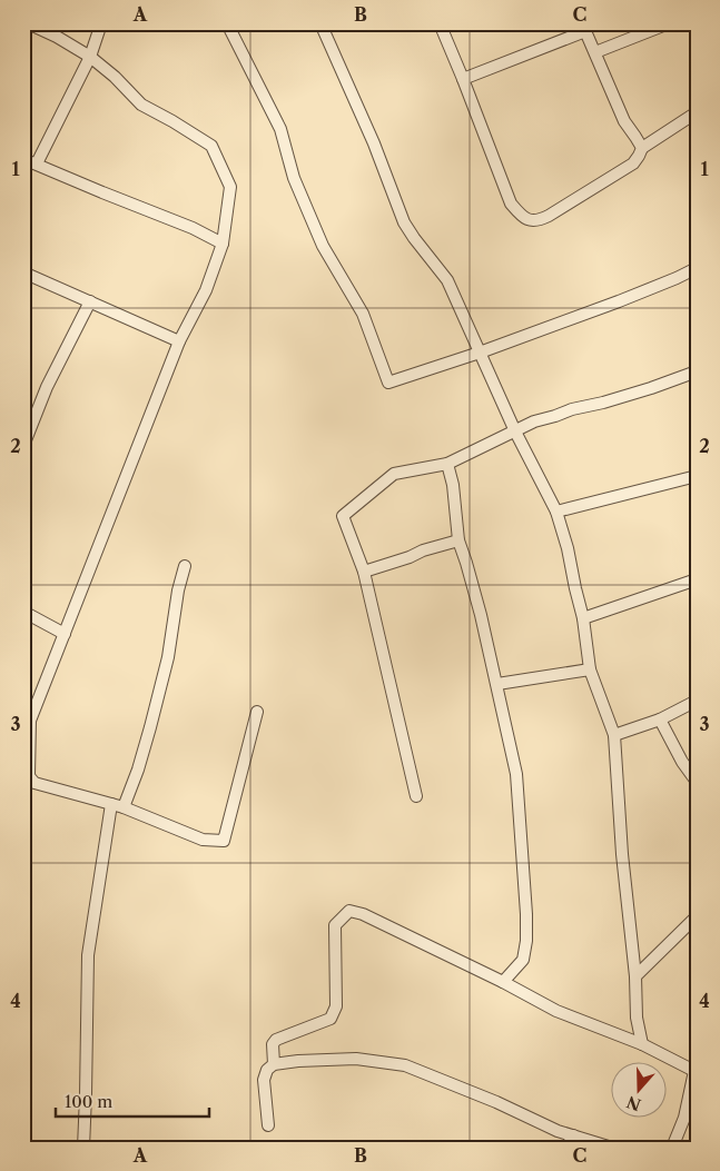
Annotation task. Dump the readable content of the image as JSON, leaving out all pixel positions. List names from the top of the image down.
{
  "scale_bar": "100 m",
  "north": "bottom",
  "grid": {
    "columns": ["A", "B", "C"],
    "rows": [
      "1",
      "2",
      "3",
      "4"
    ]
  }
}
